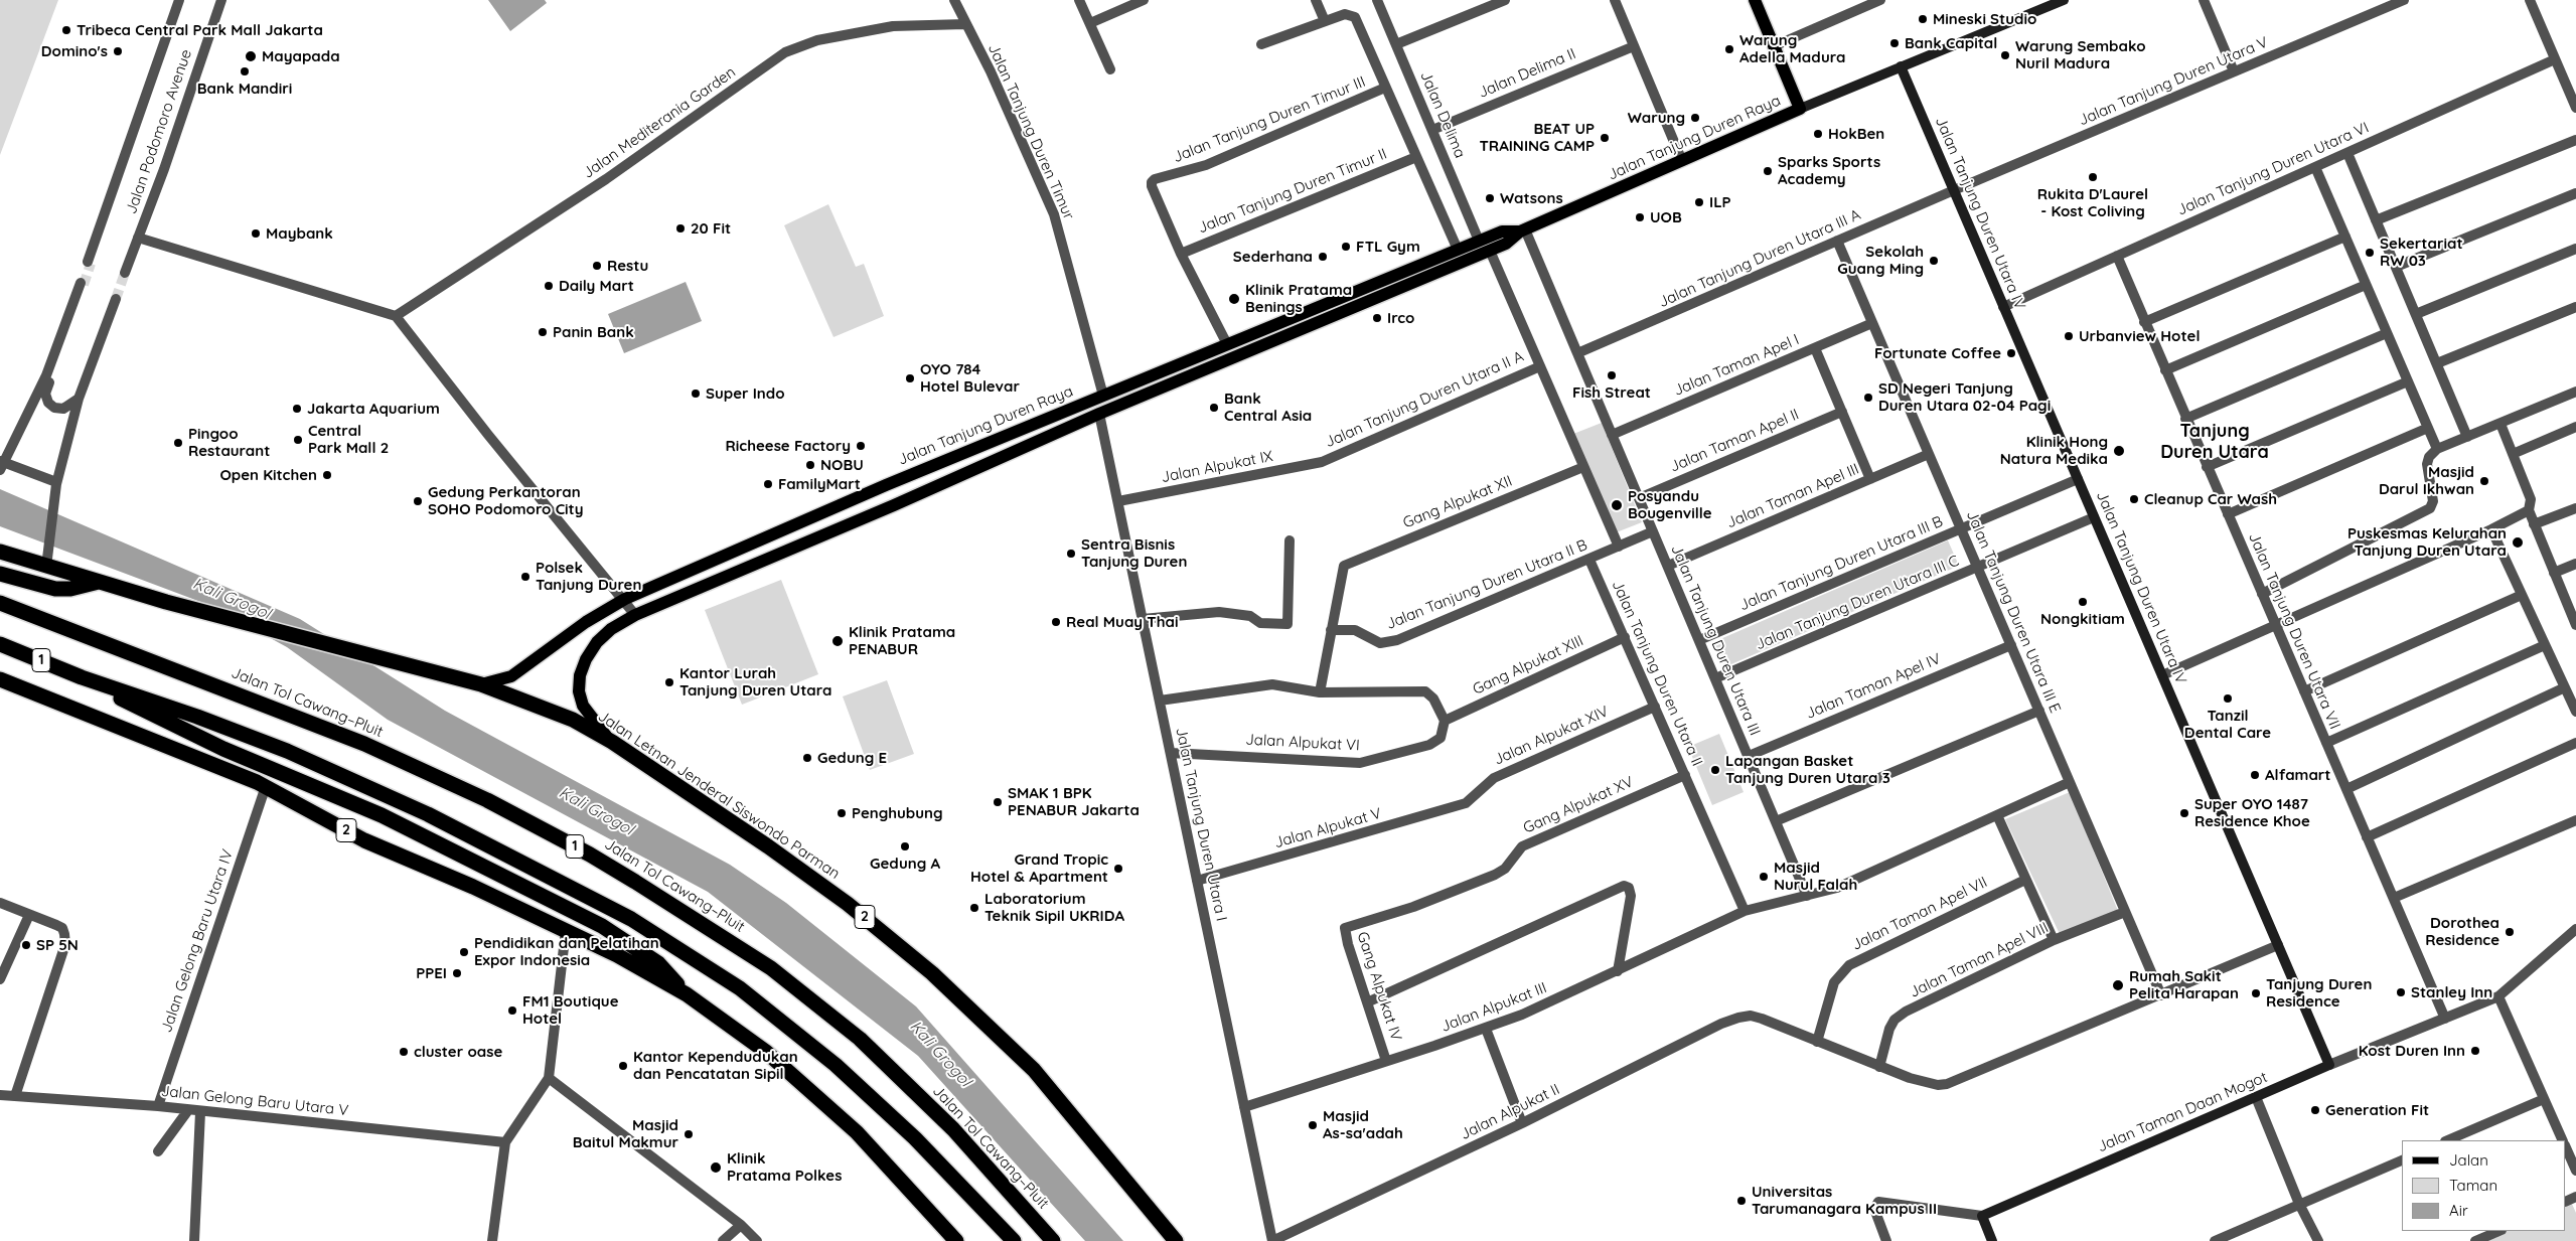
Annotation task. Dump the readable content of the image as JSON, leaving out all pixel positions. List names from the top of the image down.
{
  "streets": {
    "highway": [
      "1",
      "Jalan Tol Cawang–Pluit",
      "Jalan Letnan Jenderal Siswondo Parman",
      "2"
    ],
    "main road": ["Jalan Tanjung Duren Raya"],
    "street": [
      "Jalan Delima II",
      "Jalan Tanjung Duren Utara V",
      "Jalan Delima",
      "Jalan Tanjung Duren Timur III",
      "Jalan Mediterania Garden",
      "Jalan Podomoro Avenue",
      "Jalan Tanjung Duren Timur",
      "Jalan Tanjung Duren Utara VI",
      "Jalan Tanjung Duren Timur II",
      "Jalan Tanjung Duren Utara IV",
      "Jalan Tanjung Duren Utara III A",
      "Jalan Taman Apel I",
      "Jalan Tanjung Duren Utara II A",
      "Jalan Taman Apel II",
      "Jalan Alpukat IX",
      "Jalan Taman Apel III",
      "Gang Alpukat XII",
      "Jalan Tanjung Duren Utara III B",
      "Jalan Tanjung Duren Utara II B",
      "Jalan Tanjung Duren Utara III C",
      "Jalan Tanjung Duren Utara III E",
      "Jalan Tanjung Duren Utara VII",
      "Jalan Tanjung Duren Utara III",
      "Gang Alpukat XIII",
      "Jalan Tanjung Duren Utara II",
      "Jalan Taman Apel IV",
      "Jalan Alpukat XIV",
      "Jalan Alpukat VI",
      "Gang Alpukat XV",
      "Jalan Tanjung Duren Utara I",
      "Jalan Alpukat V",
      "Jalan Taman Apel VII",
      "Jalan Gelong Baru Utara IV",
      "Jalan Taman Apel VIII",
      "Gang Alpukat IV",
      "Jalan Alpukat III",
      "Jalan Gelong Baru Utara V",
      "Jalan Alpukat II",
      "Jalan Taman Daan Mogot"
    ]
  },
  "crossings": [
    ["Jalan Delima II", "Jalan Delima"],
    ["Jalan Tanjung Duren Utara V", "Jalan Tanjung Duren Utara IV"],
    ["Jalan Tanjung Duren Utara V", "Jalan Tanjung Duren Utara III A"],
    ["Jalan Delima", "Jalan Tanjung Duren Raya"],
    ["Jalan Tanjung Duren Timur III", "Jalan Tanjung Duren Timur II"],
    ["Jalan Mediterania Garden", "Jalan Tanjung Duren Timur"],
    ["Jalan Tanjung Duren Timur", "Jalan Tanjung Duren Raya"],
    ["Jalan Tanjung Duren Raya", "Jalan Tanjung Duren Utara III"],
    ["Jalan Tanjung Duren Raya", "Jalan Letnan Jenderal Siswondo Parman"],
    ["Jalan Tanjung Duren Raya", "Jalan Tanjung Duren Utara I"],
    ["Jalan Tanjung Duren Utara VI", "Jalan Tanjung Duren Utara IV"],
    ["Jalan Tanjung Duren Utara VI", "Jalan Tanjung Duren Utara VII"],
    ["Jalan Tanjung Duren Utara IV", "Jalan Tanjung Duren Utara III A"],
    ["Jalan Tanjung Duren Utara IV", "Jalan Tanjung Duren Utara III B"],
    ["Jalan Tanjung Duren Utara IV", "Jalan Tanjung Duren Utara III C"],
    ["Jalan Tanjung Duren Utara IV", "Jalan Taman Daan Mogot"],
    ["Jalan Tanjung Duren Utara III A", "Jalan Tanjung Duren Utara III E"],
    ["Jalan Tanjung Duren Utara III A", "Jalan Tanjung Duren Utara III"],
    ["Jalan Taman Apel I", "Jalan Tanjung Duren Utara III E"],
    ["Jalan Taman Apel I", "Jalan Tanjung Duren Utara III"],
    ["Jalan Tanjung Duren Utara II A", "Jalan Alpukat IX"],
    ["Jalan Taman Apel II", "Jalan Tanjung Duren Utara III"],
    ["Jalan Alpukat IX", "Jalan Tanjung Duren Utara I"],
    ["Jalan Taman Apel III", "Jalan Tanjung Duren Utara III E"],
    ["Jalan Taman Apel III", "Jalan Tanjung Duren Utara III"],
    ["Gang Alpukat XII", "Jalan Tanjung Duren Utara II B"],
    ["Jalan Tanjung Duren Utara III B", "Jalan Tanjung Duren Utara III E"],
    ["Jalan Tanjung Duren Utara III B", "Jalan Tanjung Duren Utara III"],
    ["Jalan Tanjung Duren Utara II B", "Jalan Tanjung Duren Utara III"],
    ["Jalan Tanjung Duren Utara II B", "Jalan Tanjung Duren Utara II"],
    ["Jalan Tanjung Duren Utara III C", "Jalan Tanjung Duren Utara III E"],
    ["Jalan Tanjung Duren Utara III C", "Jalan Tanjung Duren Utara III"],
    ["Jalan Tanjung Duren Utara III E", "Jalan Taman Apel IV"],
    ["Jalan Tanjung Duren Utara III E", "Jalan Taman Apel VIII"],
    ["Jalan Tanjung Duren Utara III E", "Jalan Alpukat III"],
    ["Jalan Tanjung Duren Utara VII", "Jalan Taman Daan Mogot"],
    ["Jalan Tanjung Duren Utara III", "Jalan Taman Apel IV"],
    ["Jalan Tanjung Duren Utara III", "Jalan Alpukat III"],
    ["Gang Alpukat XIII", "Jalan Tanjung Duren Utara II"],
    ["Gang Alpukat XIII", "Jalan Alpukat VI"],
    ["Jalan Tanjung Duren Utara II", "Jalan Alpukat XIV"],
    ["Jalan Tanjung Duren Utara II", "Gang Alpukat XV"],
    ["Jalan Tanjung Duren Utara II", "Jalan Alpukat III"],
    ["Jalan Alpukat XIV", "Jalan Alpukat V"],
    ["Jalan Alpukat VI", "Jalan Tanjung Duren Utara I"],
    ["Gang Alpukat XV", "Gang Alpukat IV"],
    ["Jalan Tanjung Duren Utara I", "Jalan Alpukat V"],
    ["Jalan Tanjung Duren Utara I", "Jalan Alpukat III"],
    ["Jalan Tanjung Duren Utara I", "Jalan Alpukat II"],
    ["2", "Jalan Gelong Baru Utara IV"],
    ["Jalan Taman Apel VII", "Jalan Alpukat II"],
    ["Jalan Gelong Baru Utara IV", "Jalan Gelong Baru Utara V"],
    ["Gang Alpukat IV", "Jalan Alpukat III"]
  ],
  "districts": ["Tanjung Duren Utara"],
  "water": ["Kali Grogol"],
  "places": [
    "Mineski Studio",
    "Tribeca Central Park Mall Jakarta",
    "Bank Capital",
    "Warung Adella Madura",
    "Domino's",
    "Warung Sembako Nuril Madura",
    "Mayapada",
    "Bank Mandiri",
    "Warung",
    "HokBen",
    "BEAT UP TRAINING CAMP",
    "Sparks Sports Academy",
    "Rukita D'Laurel - Kost Coliving",
    "Watsons",
    "ILP",
    "UOB",
    "20 Fit",
    "Maybank",
    "FTL Gym",
    "Sekertariat RW 03",
    "Sederhana",
    "Sekolah Guang Ming",
    "Restu",
    "Daily Mart",
    "Klinik Pratama Benings",
    "Irco",
    "Panin Bank",
    "Urbanview Hotel",
    "Fortunate Coffee",
    "Fish Streat",
    "OYO 784 Hotel Bulevar",
    "Super Indo",
    "SD Negeri Tanjung Duren Utara 02-04 Pagi",
    "Bank Central Asia",
    "Jakarta Aquarium",
    "Central Park Mall 2",
    "Pingoo Restaurant",
    "Richeese Factory",
    "Klinik Hong Natura Medika",
    "NOBU",
    "Open Kitchen",
    "Masjid Darul Ikhwan",
    "FamilyMart",
    "Cleanup Car Wash",
    "Gedung Perkantoran SOHO Podomoro City",
    "Posyandu Bougenville",
    "Puskesmas Kelurahan Tanjung Duren Utara",
    "Sentra Bisnis Tanjung Duren",
    "Polsek Tanjung Duren",
    "Nongkitiam",
    "Real Muay Thai",
    "Klinik Pratama PENABUR",
    "Kantor Lurah Tanjung Duren Utara",
    "Tanzil Dental Care",
    "Gedung E",
    "Lapangan Basket Tanjung Duren Utara 3",
    "Alfamart",
    "SMAK 1 BPK PENABUR Jakarta",
    "Penghubung",
    "Super OYO 1487 Residence Khoe",
    "Gedung A",
    "Grand Tropic Hotel & Apartment",
    "Masjid Nurul Falah",
    "Laboratorium Teknik Sipil UKRIDA",
    "Dorothea Residence",
    "SP 5N",
    "Pendidikan dan Pelatihan Expor Indonesia",
    "PPEI",
    "Rumah Sakit Pelita Harapan",
    "Stanley Inn",
    "Tanjung Duren Residence",
    "FM1 Boutique Hotel",
    "Kost Duren Inn",
    "cluster oase",
    "Kantor Kependudukan dan Pencatatan Sipil",
    "Generation Fit",
    "Masjid As-sa'adah",
    "Masjid Baitul Makmur",
    "Klinik Pratama Polkes",
    "Universitas Tarumanagara Kampus II"
  ],
  "legend": ["Jalan", "Taman", "Air"]
}
